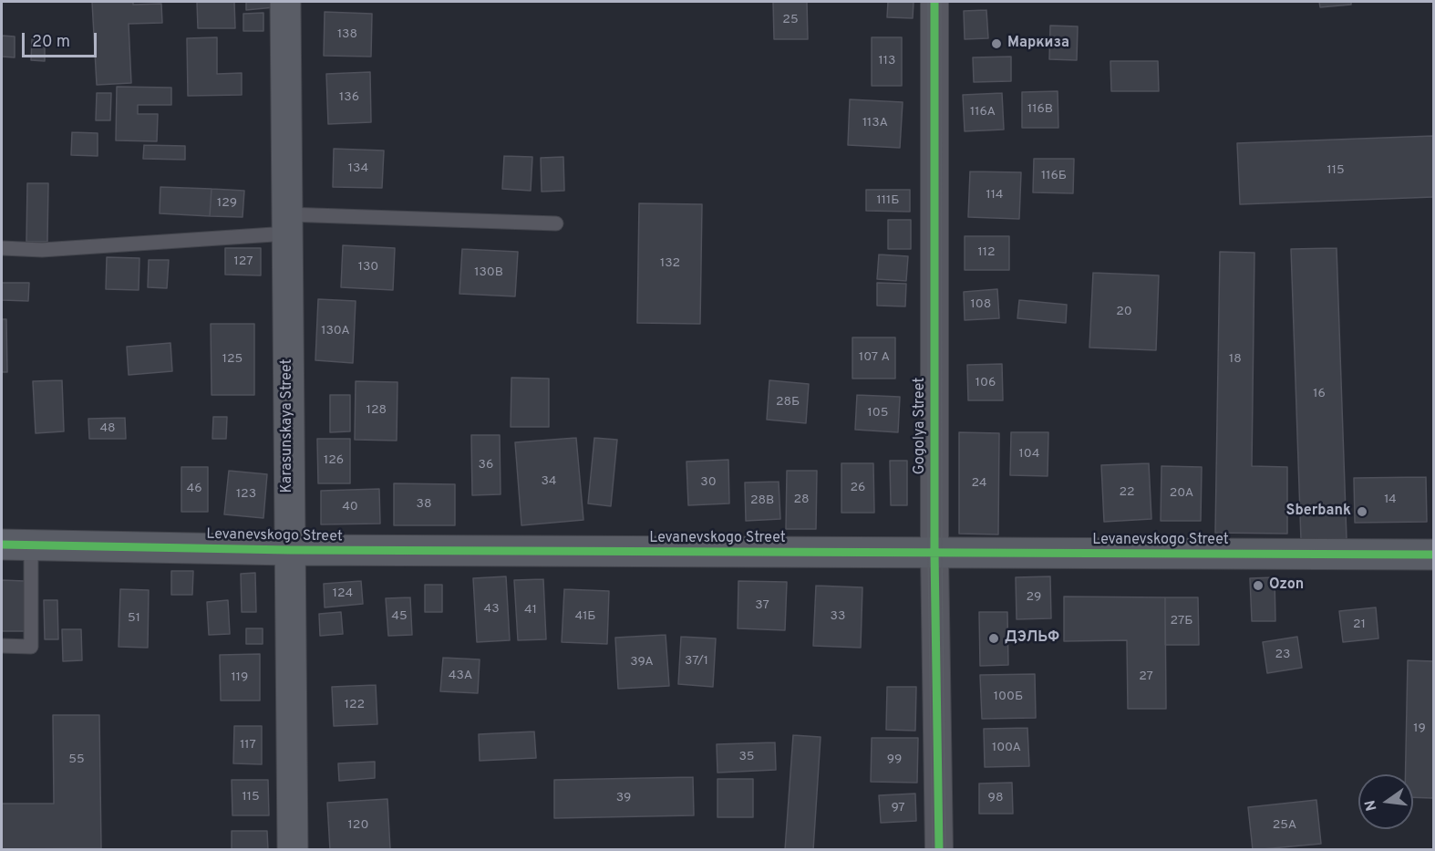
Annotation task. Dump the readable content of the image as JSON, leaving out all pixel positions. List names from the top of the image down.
{
  "streets": {
    "street": ["Karasunskaya Street", "Gogolya Street", "Levanevskogo Street"]
  },
  "crossings": [
    ["Karasunskaya Street", "Levanevskogo Street"],
    ["Gogolya Street", "Levanevskogo Street"]
  ],
  "places": [
    "Маркиза",
    "Sberbank",
    "Ozon",
    "ДЭЛЬФ"
  ],
  "house_numbers": [
    "25",
    "138",
    "113",
    "136",
    "116В",
    "116А",
    "113А",
    "134",
    "115",
    "116Б",
    "114",
    "111Б",
    "129",
    "112",
    "127",
    "132",
    "130",
    "130В",
    "108",
    "20",
    "130А",
    "107 А",
    "125",
    "18",
    "106",
    "16",
    "28Б",
    "128",
    "105",
    "48",
    "104",
    "126",
    "36",
    "34",
    "30",
    "24",
    "26",
    "46",
    "22",
    "20А",
    "123",
    "28",
    "14",
    "28В",
    "38",
    "40",
    "124",
    "29",
    "37",
    "43",
    "41",
    "45",
    "41Б",
    "33",
    "51",
    "27Б",
    "21",
    "23",
    "37/1",
    "39А",
    "43А",
    "27",
    "119",
    "100Б",
    "122",
    "19",
    "117",
    "100А",
    "35",
    "55",
    "99",
    "115",
    "39",
    "98",
    "97",
    "120",
    "25А"
  ],
  "scale_bar": "20 m",
  "north": "left"
}
